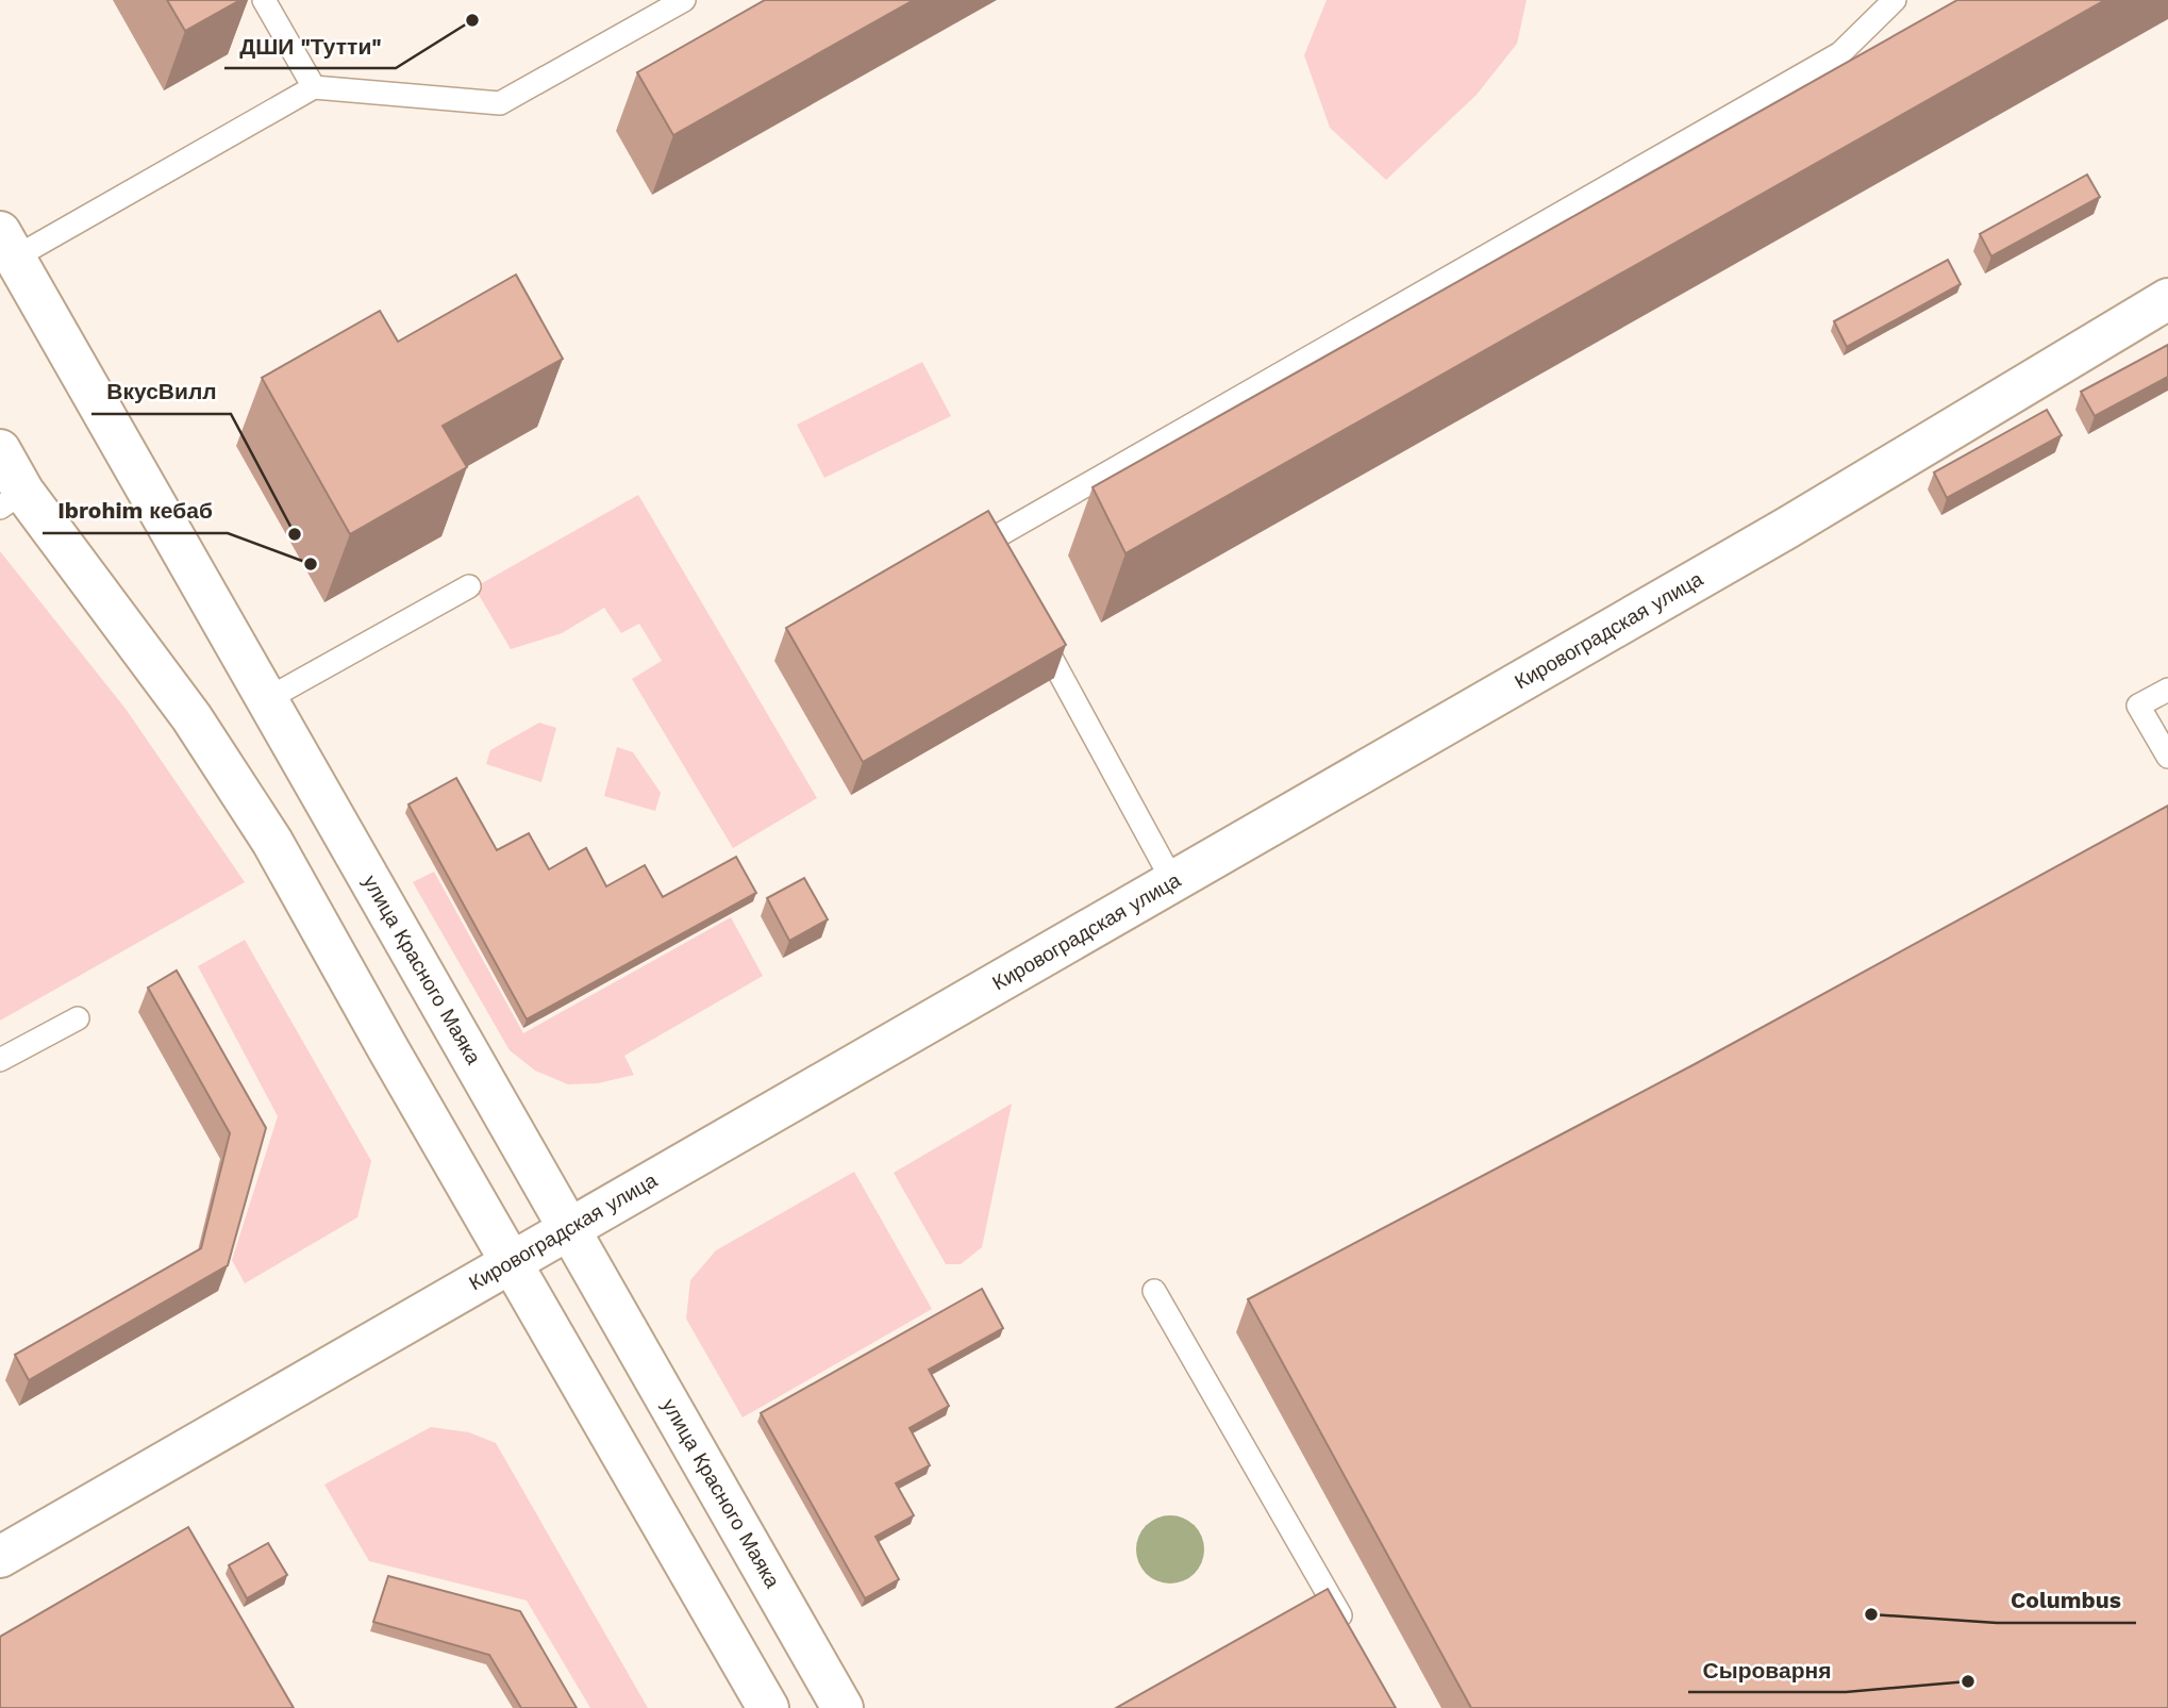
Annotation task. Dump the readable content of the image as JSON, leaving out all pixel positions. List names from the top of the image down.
{
  "streets": {
    "street": ["Кировоградская улица", "улица Красного Маяка"]
  },
  "crossings": [
    ["Кировоградская улица", "улица Красного Маяка"]
  ],
  "places": [
    "ДШИ \"Тутти\"",
    "ВкусВилл",
    "Ibrohim кебаб",
    "Columbus",
    "Сыроварня"
  ]
}
